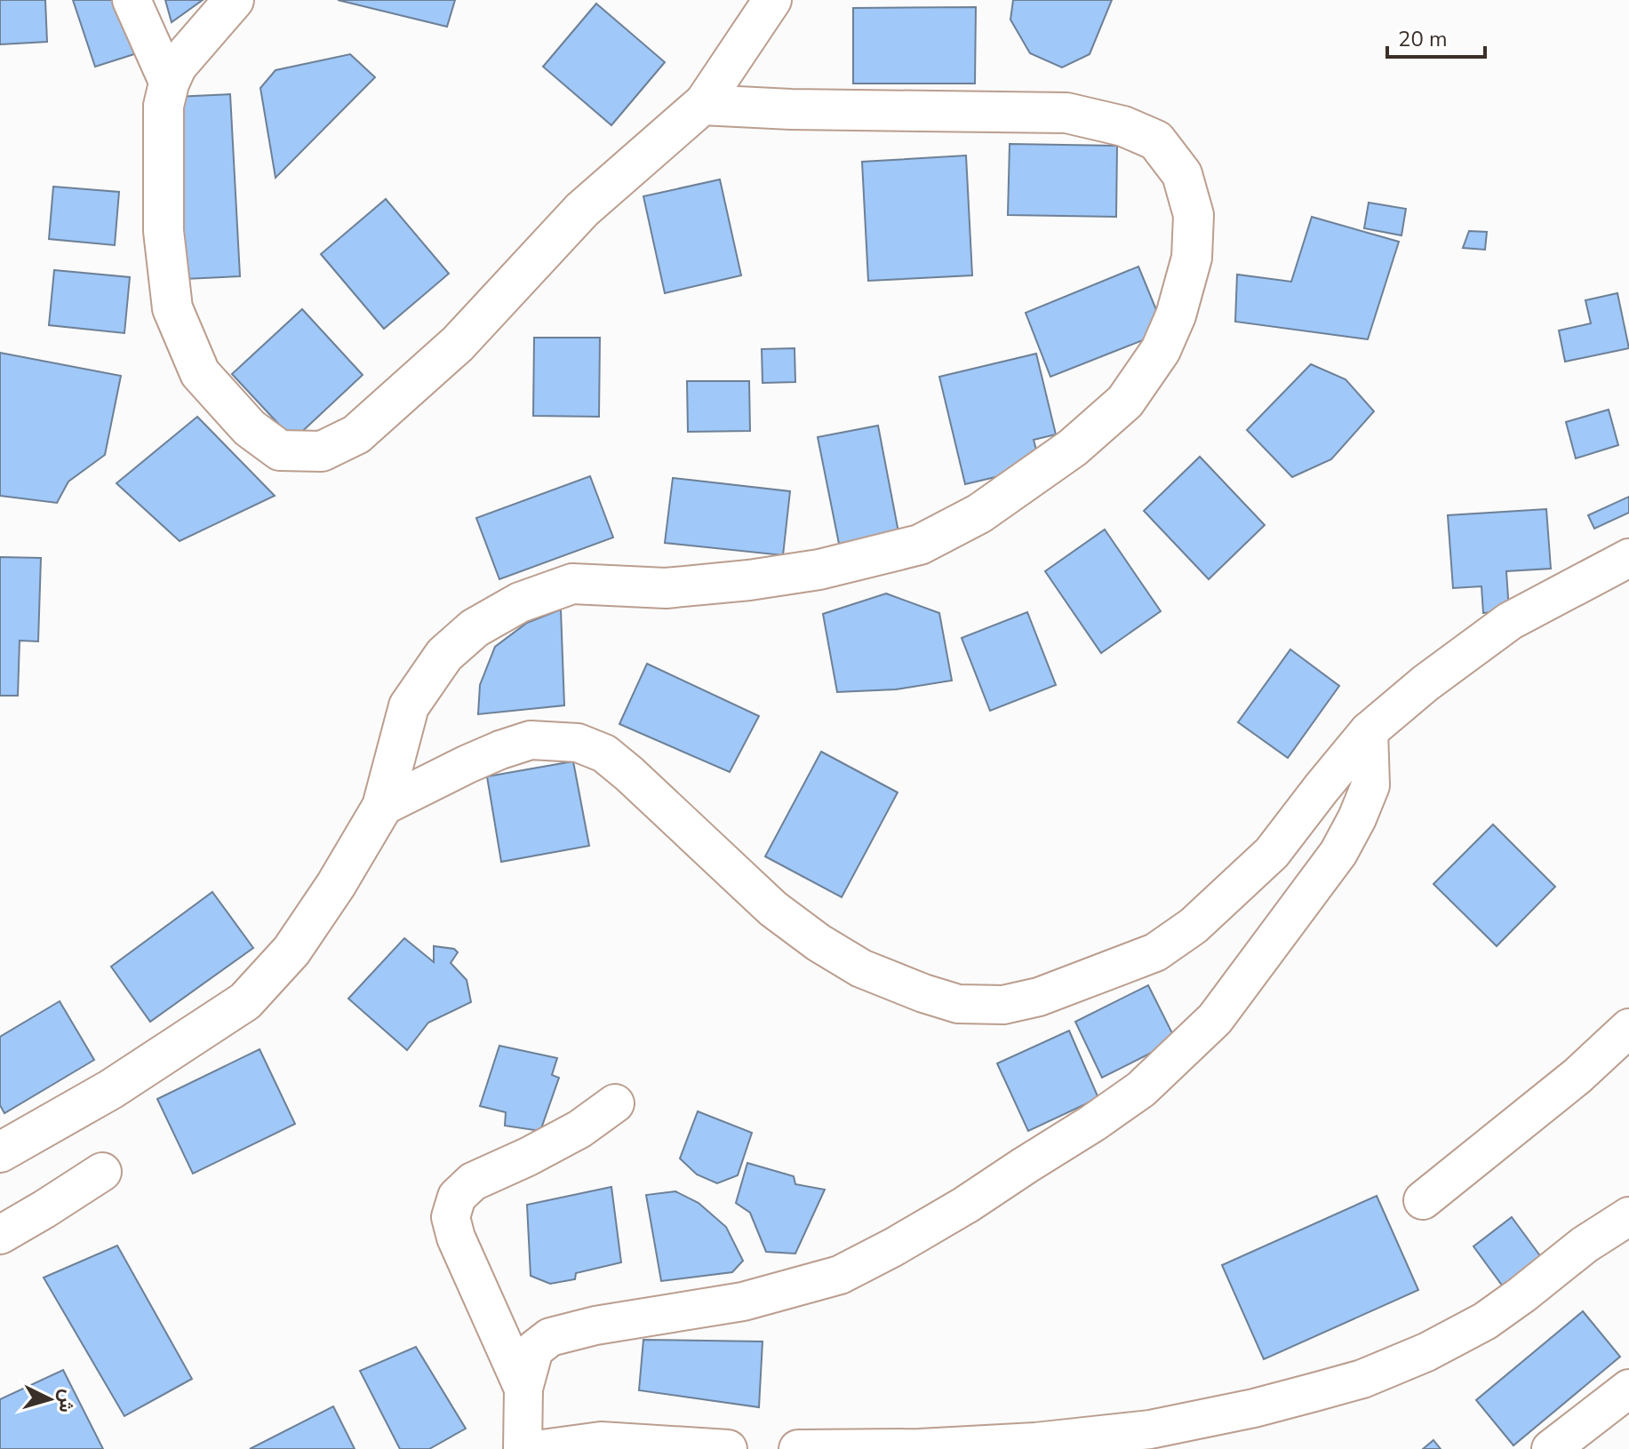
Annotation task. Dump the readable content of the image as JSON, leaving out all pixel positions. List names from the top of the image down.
{
  "scale_bar": "20 m",
  "north": "right"
}
